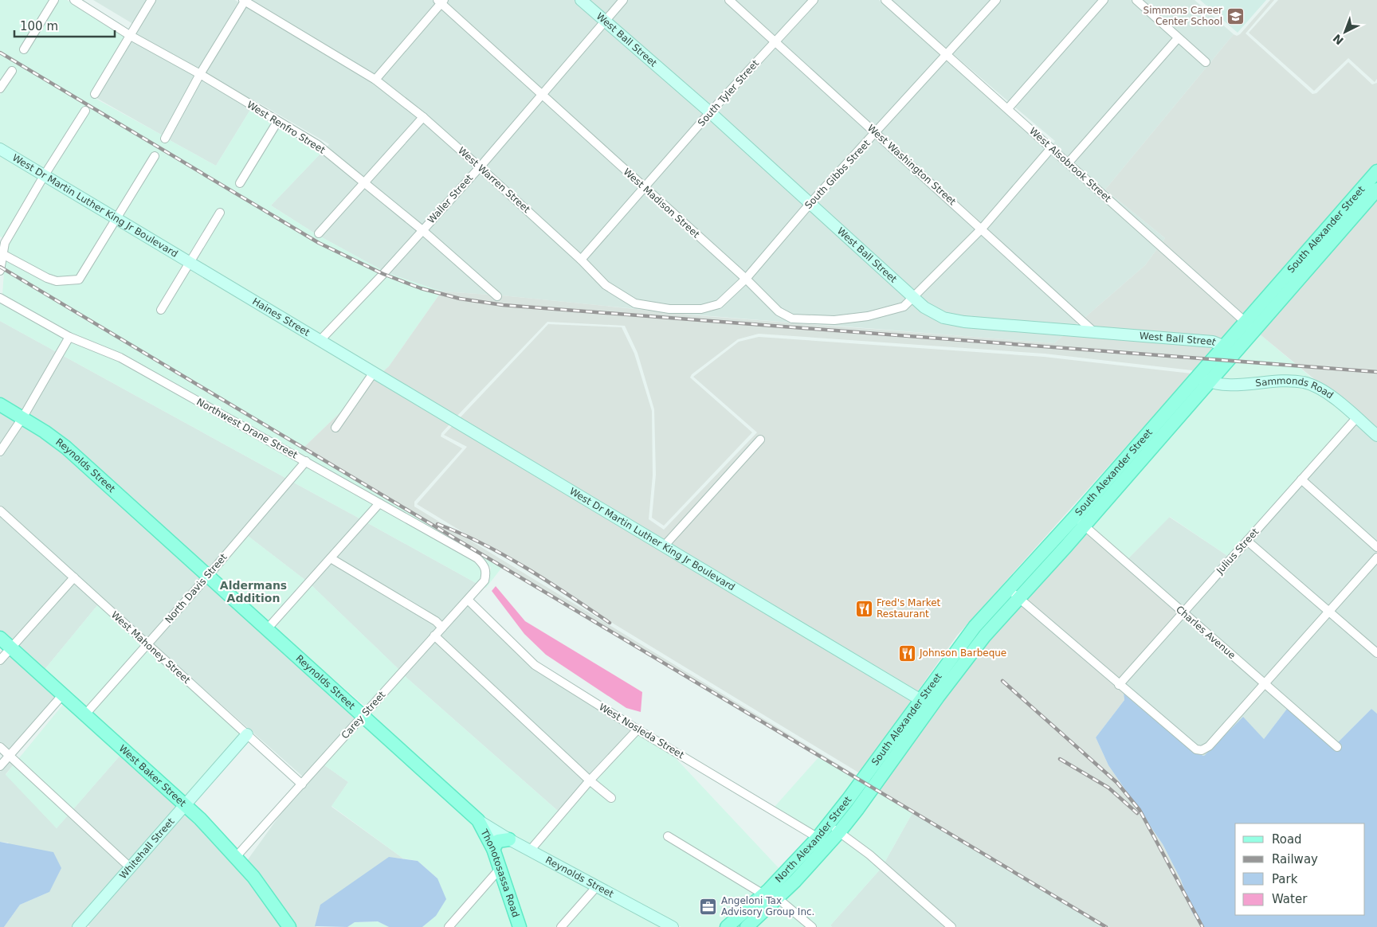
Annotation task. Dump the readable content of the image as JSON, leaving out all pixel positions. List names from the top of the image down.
{
  "streets": {
    "main road": [
      "South Alexander Street",
      "Reynolds Street",
      "West Baker Street",
      "North Alexander Street",
      "Thonotosassa Road"
    ],
    "street": [
      "West Ball Street",
      "South Tyler Street",
      "West Renfro Street",
      "West Washington Street",
      "West Alsobrook Street",
      "South Gibbs Street",
      "West Warren Street",
      "Waller Street",
      "West Madison Street",
      "West Dr Martin Luther King Jr Boulevard",
      "Haines Street",
      "Sammonds Road",
      "Northwest Drane Street",
      "Julius Street",
      "North Davis Street",
      "Charles Avenue",
      "West Mahoney Street",
      "Carey Street",
      "West Nosleda Street",
      "Whitehall Street"
    ]
  },
  "crossings": [
    ["West Ball Street", "South Tyler Street"],
    ["West Ball Street", "West Washington Street"],
    ["West Ball Street", "South Gibbs Street"],
    ["West Ball Street", "Waller Street"],
    ["West Ball Street", "West Madison Street"],
    ["West Ball Street", "South Alexander Street"],
    ["South Tyler Street", "West Washington Street"],
    ["South Tyler Street", "West Warren Street"],
    ["South Tyler Street", "West Madison Street"],
    ["West Renfro Street", "Waller Street"],
    ["West Washington Street", "South Gibbs Street"],
    ["West Washington Street", "West Madison Street"],
    ["West Alsobrook Street", "South Gibbs Street"],
    ["West Alsobrook Street", "West Madison Street"],
    ["West Alsobrook Street", "South Alexander Street"],
    ["South Gibbs Street", "West Warren Street"],
    ["South Gibbs Street", "West Madison Street"],
    ["West Warren Street", "Waller Street"],
    ["West Warren Street", "West Madison Street"],
    ["Waller Street", "West Madison Street"],
    ["Waller Street", "Haines Street"],
    ["West Dr Martin Luther King Jr Boulevard", "South Alexander Street"],
    ["West Dr Martin Luther King Jr Boulevard", "Haines Street"],
    ["South Alexander Street", "Sammonds Road"],
    ["South Alexander Street", "Charles Avenue"],
    ["South Alexander Street", "North Alexander Street"],
    ["Sammonds Road", "Julius Street"],
    ["Northwest Drane Street", "North Davis Street"],
    ["Northwest Drane Street", "Carey Street"],
    ["Reynolds Street", "North Davis Street"],
    ["Reynolds Street", "Carey Street"],
    ["Reynolds Street", "Thonotosassa Road"],
    ["Julius Street", "Charles Avenue"],
    ["North Davis Street", "West Mahoney Street"],
    ["North Davis Street", "West Baker Street"],
    ["West Mahoney Street", "Carey Street"],
    ["West Mahoney Street", "Whitehall Street"],
    ["Carey Street", "West Nosleda Street"],
    ["Carey Street", "West Baker Street"],
    ["West Nosleda Street", "North Alexander Street"],
    ["West Baker Street", "Whitehall Street"]
  ],
  "districts": ["Aldermans Addition"],
  "places": {
    "school or university": ["Simmons Career Center School"],
    "restaurant": ["Fred's Market Restaurant", "Johnson Barbeque"],
    "office": ["Angeloni Tax Advisory Group Inc."]
  },
  "legend": [
    "Road",
    "Railway",
    "Park",
    "Water"
  ],
  "scale_bar": "100 m",
  "north": "bottom left"
}
